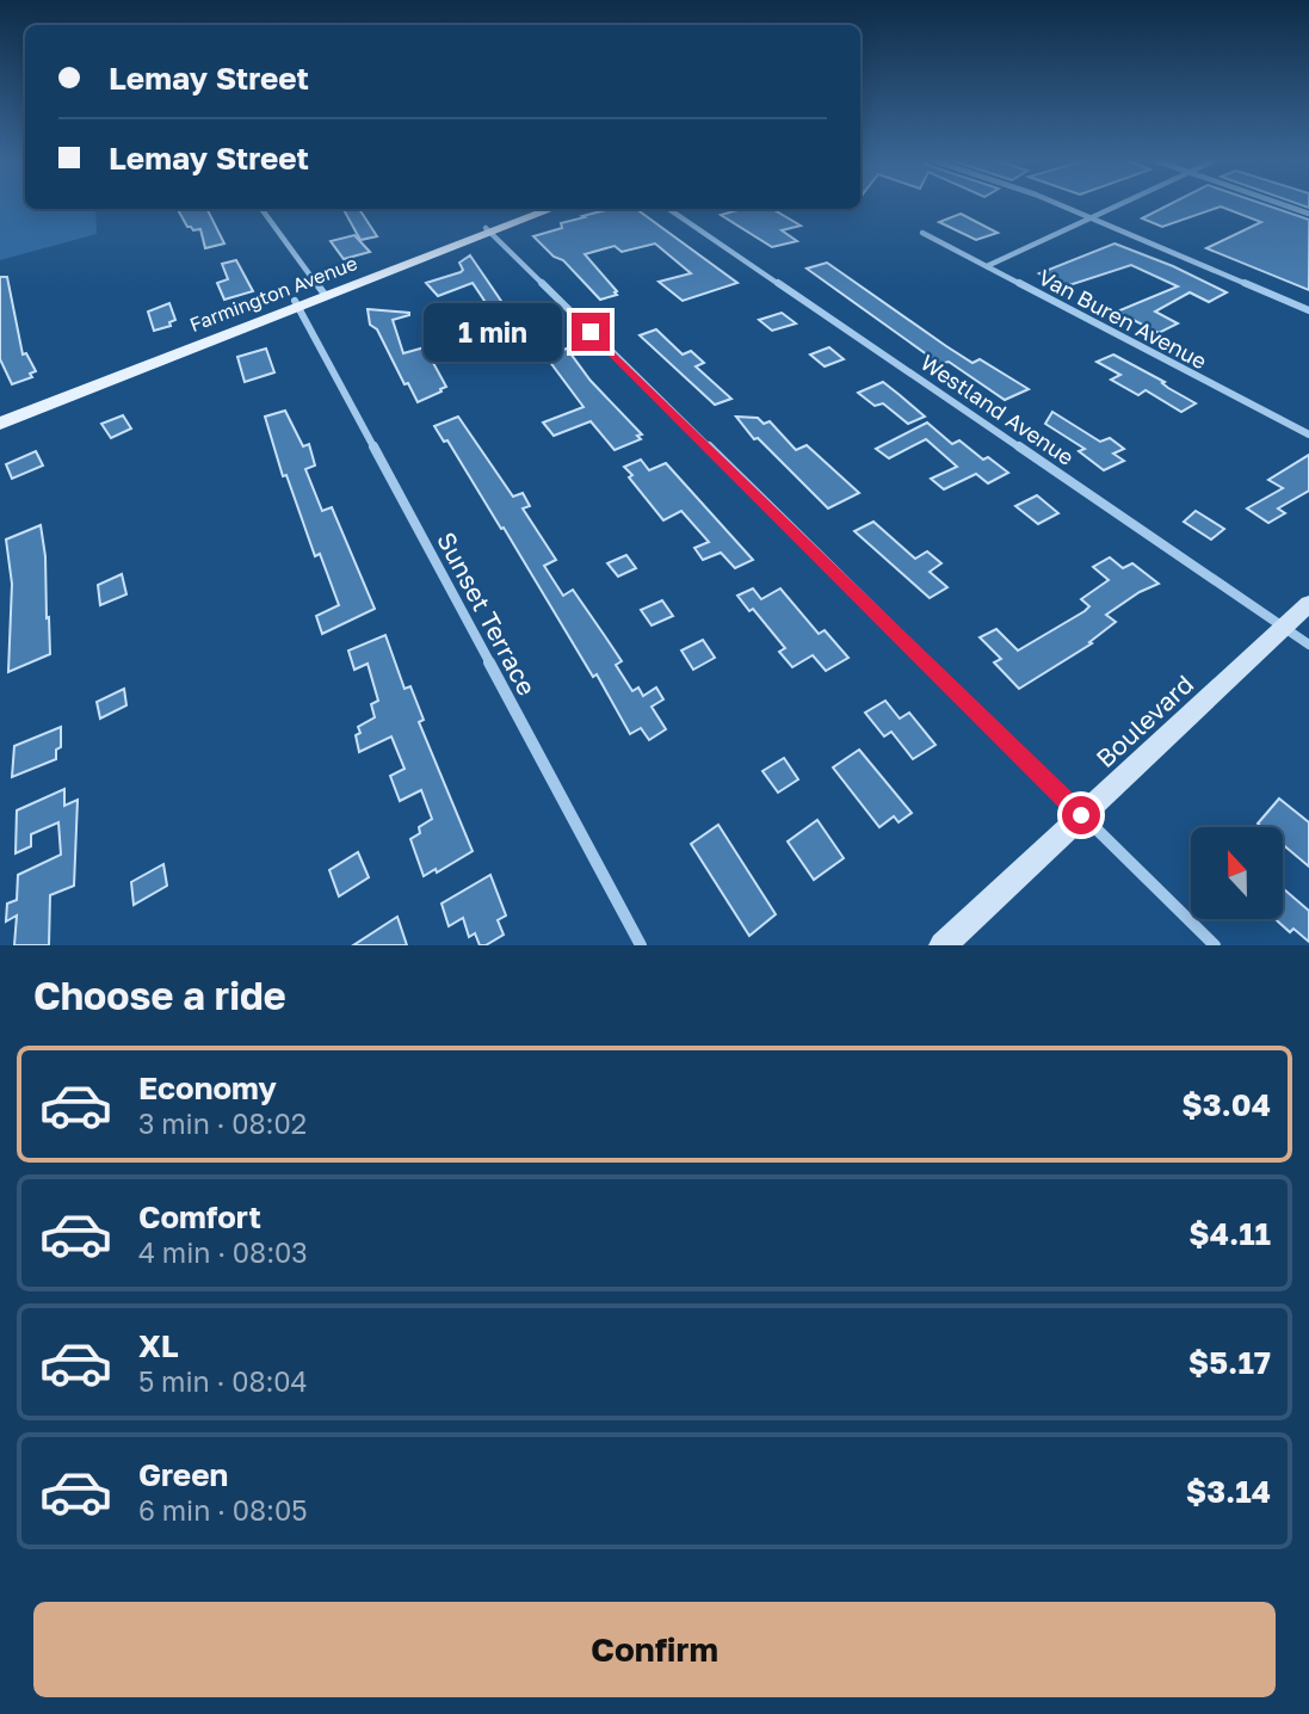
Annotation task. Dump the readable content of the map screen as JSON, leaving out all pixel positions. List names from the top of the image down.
{
  "streets": {
    "main road": ["Farmington Avenue", "Boulevard"],
    "street": ["Van Buren Avenue", "Westland Avenue", "Sunset Terrace"]
  },
  "crossings": [
    ["Farmington Avenue", "Sunset Terrace"],
    ["Westland Avenue", "Boulevard"]
  ],
  "north": "top",
  "page": {
    "banner": ["Lemay Street", "Lemay Street"],
    "bubble": "1 min",
    "heading": "Choose a ride",
    "list": [
      {
        "name": "Economy",
        "note": "3 min · 08:02",
        "value": "$3.04"
      },
      {
        "name": "Comfort",
        "note": "4 min · 08:03",
        "value": "$4.11"
      },
      {
        "name": "XL",
        "note": "5 min · 08:04",
        "value": "$5.17"
      },
      {
        "name": "Green",
        "note": "6 min · 08:05",
        "value": "$3.14"
      }
    ],
    "buttons": "Confirm"
  }
}
